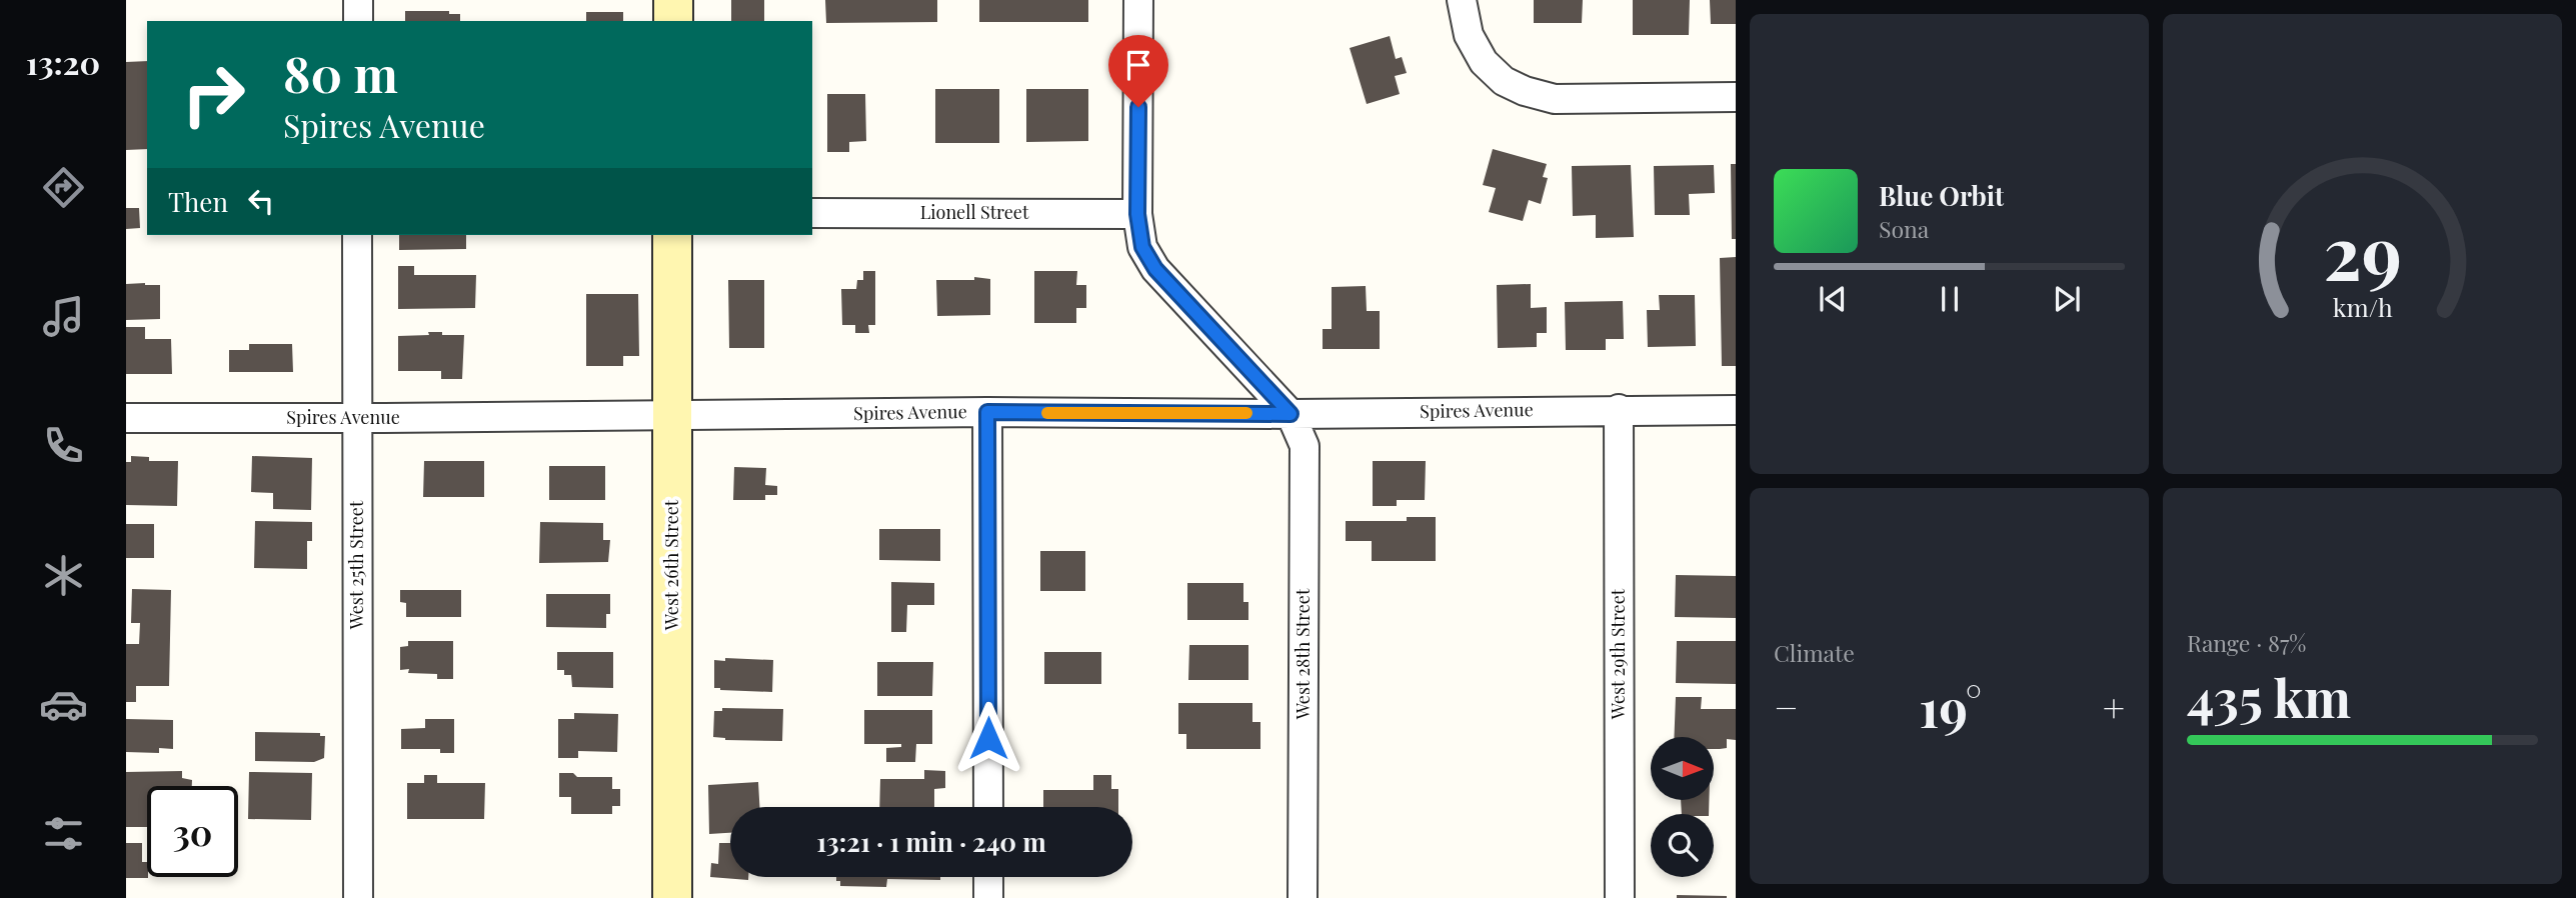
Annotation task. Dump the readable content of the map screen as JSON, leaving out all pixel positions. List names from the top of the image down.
{
  "streets": {
    "main road": ["West 26th Street"],
    "street": [
      "Lionell Street",
      "Spires Avenue",
      "West 25th Street",
      "West 28th Street",
      "West 29th Street"
    ]
  },
  "crossings": [
    ["Lionell Street", "West 28th Street"],
    ["Spires Avenue", "West 25th Street"],
    ["Spires Avenue", "West 26th Street"],
    ["Spires Avenue", "West 28th Street"],
    ["Spires Avenue", "West 29th Street"]
  ],
  "north": "right",
  "page": {
    "tabs": "13:20",
    "turn": ["80 m", "Spires Avenue"],
    "then": "Then",
    "song": ["Blue Orbit", "Sona"],
    "tile": [
      "Climate",
      ["Range · 87%", "435 km"]
    ],
    "heat": ["−", "19°", "+"],
    "limit": "30",
    "trip": "13:21 · 1 min · 240 m",
    "gauge": ["29", "km/h"]
  }
}
